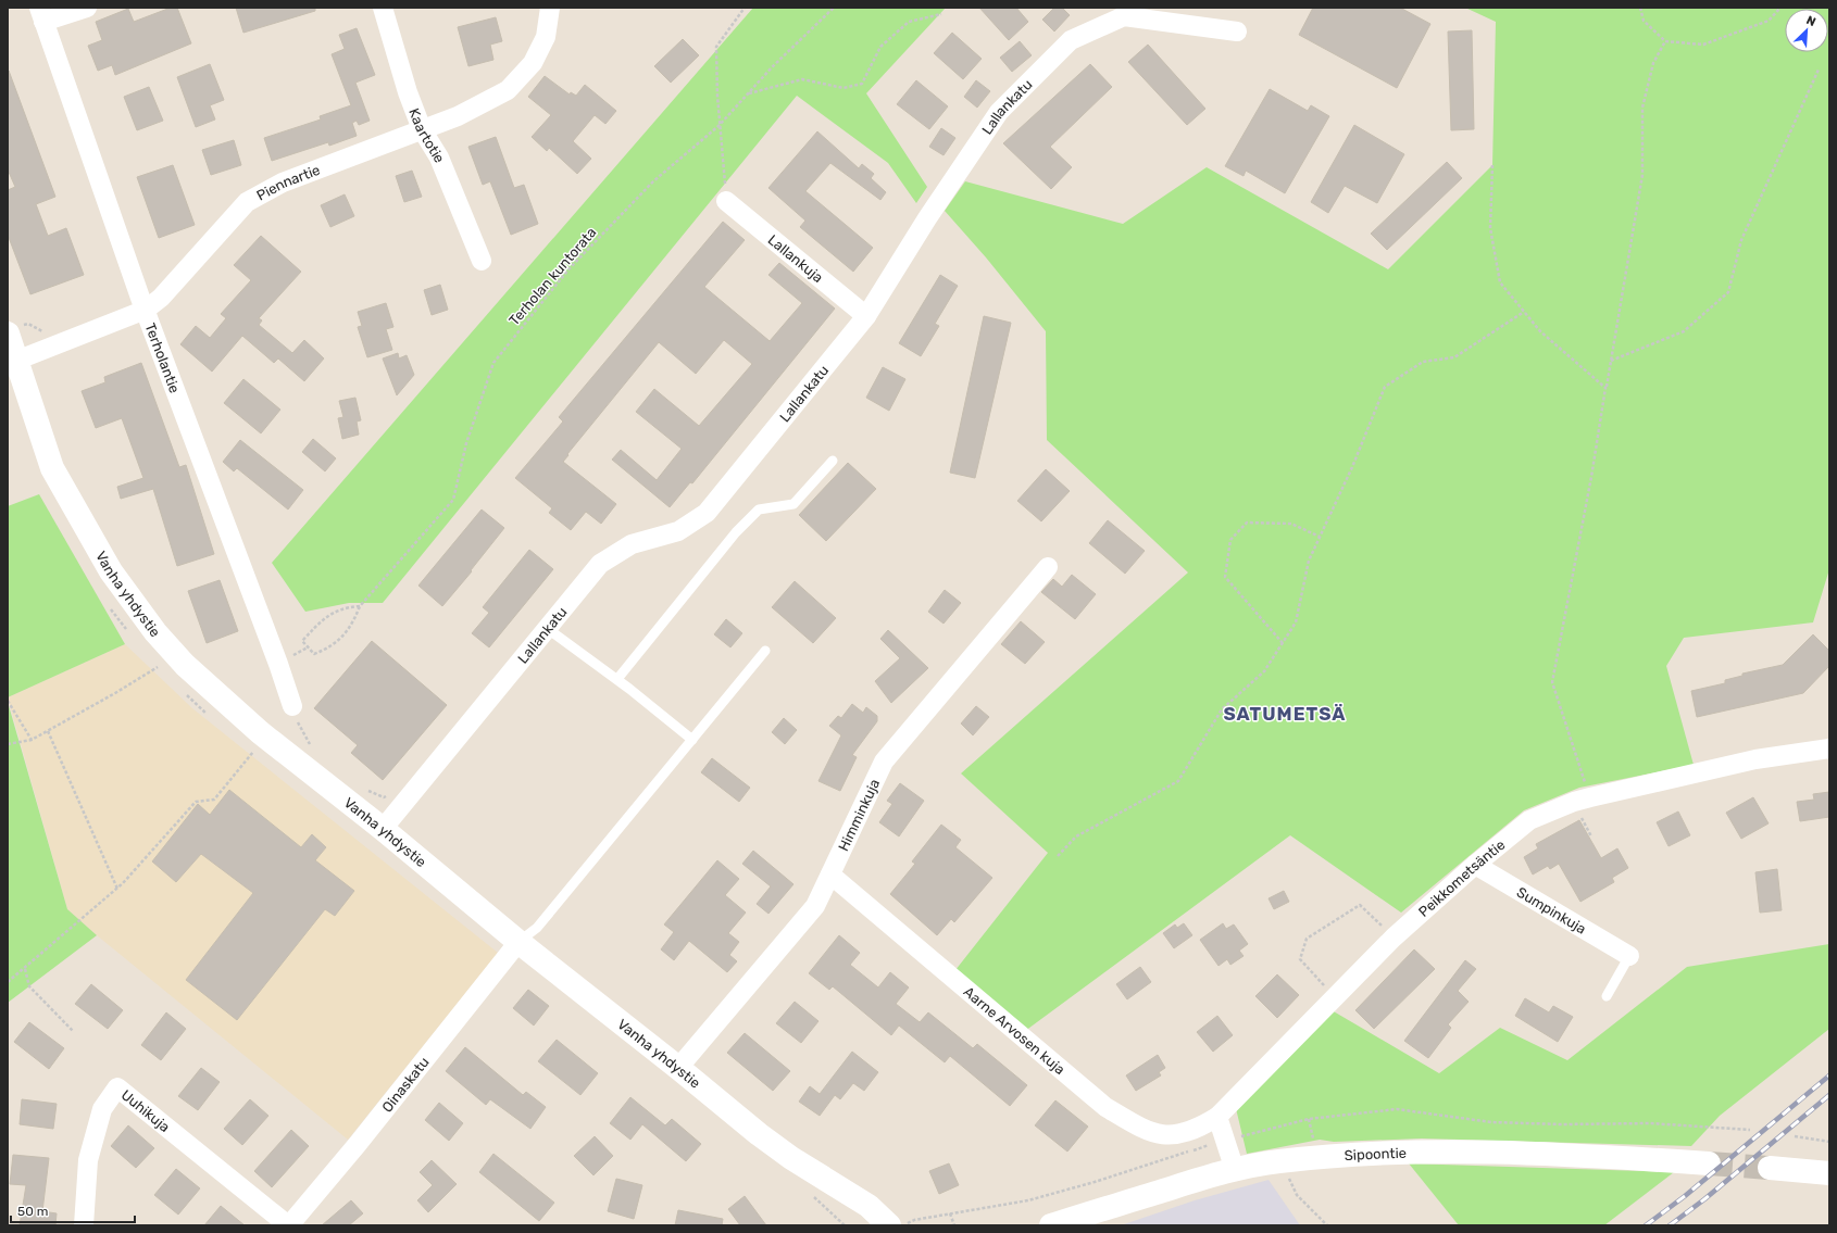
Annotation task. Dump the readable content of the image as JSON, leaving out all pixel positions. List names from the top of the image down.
{
  "streets": {
    "street": [
      "Lallankatu",
      "Kaartotie",
      "Piennartie",
      "Lallankuja",
      "Terholantie",
      "Vanha yhdystie",
      "Himminkuja",
      "Peikkometsäntie",
      "Sumpinkuja",
      "Aarne Arvosen kuja",
      "Oinaskatu",
      "Uuhikuja",
      "Sipoontie"
    ],
    "path": ["Terholan kuntorata"]
  },
  "crossings": [
    ["Lallankatu", "Lallankuja"],
    ["Lallankatu", "Vanha yhdystie"],
    ["Kaartotie", "Piennartie"],
    ["Piennartie", "Terholantie"],
    ["Piennartie", "Vanha yhdystie"],
    ["Vanha yhdystie", "Himminkuja"],
    ["Vanha yhdystie", "Oinaskatu"],
    ["Himminkuja", "Aarne Arvosen kuja"],
    ["Peikkometsäntie", "Sumpinkuja"],
    ["Peikkometsäntie", "Aarne Arvosen kuja"],
    ["Oinaskatu", "Uuhikuja"]
  ],
  "districts": ["SATUMETSÄ"],
  "scale_bar": "50 m",
  "north": "top right"
}
